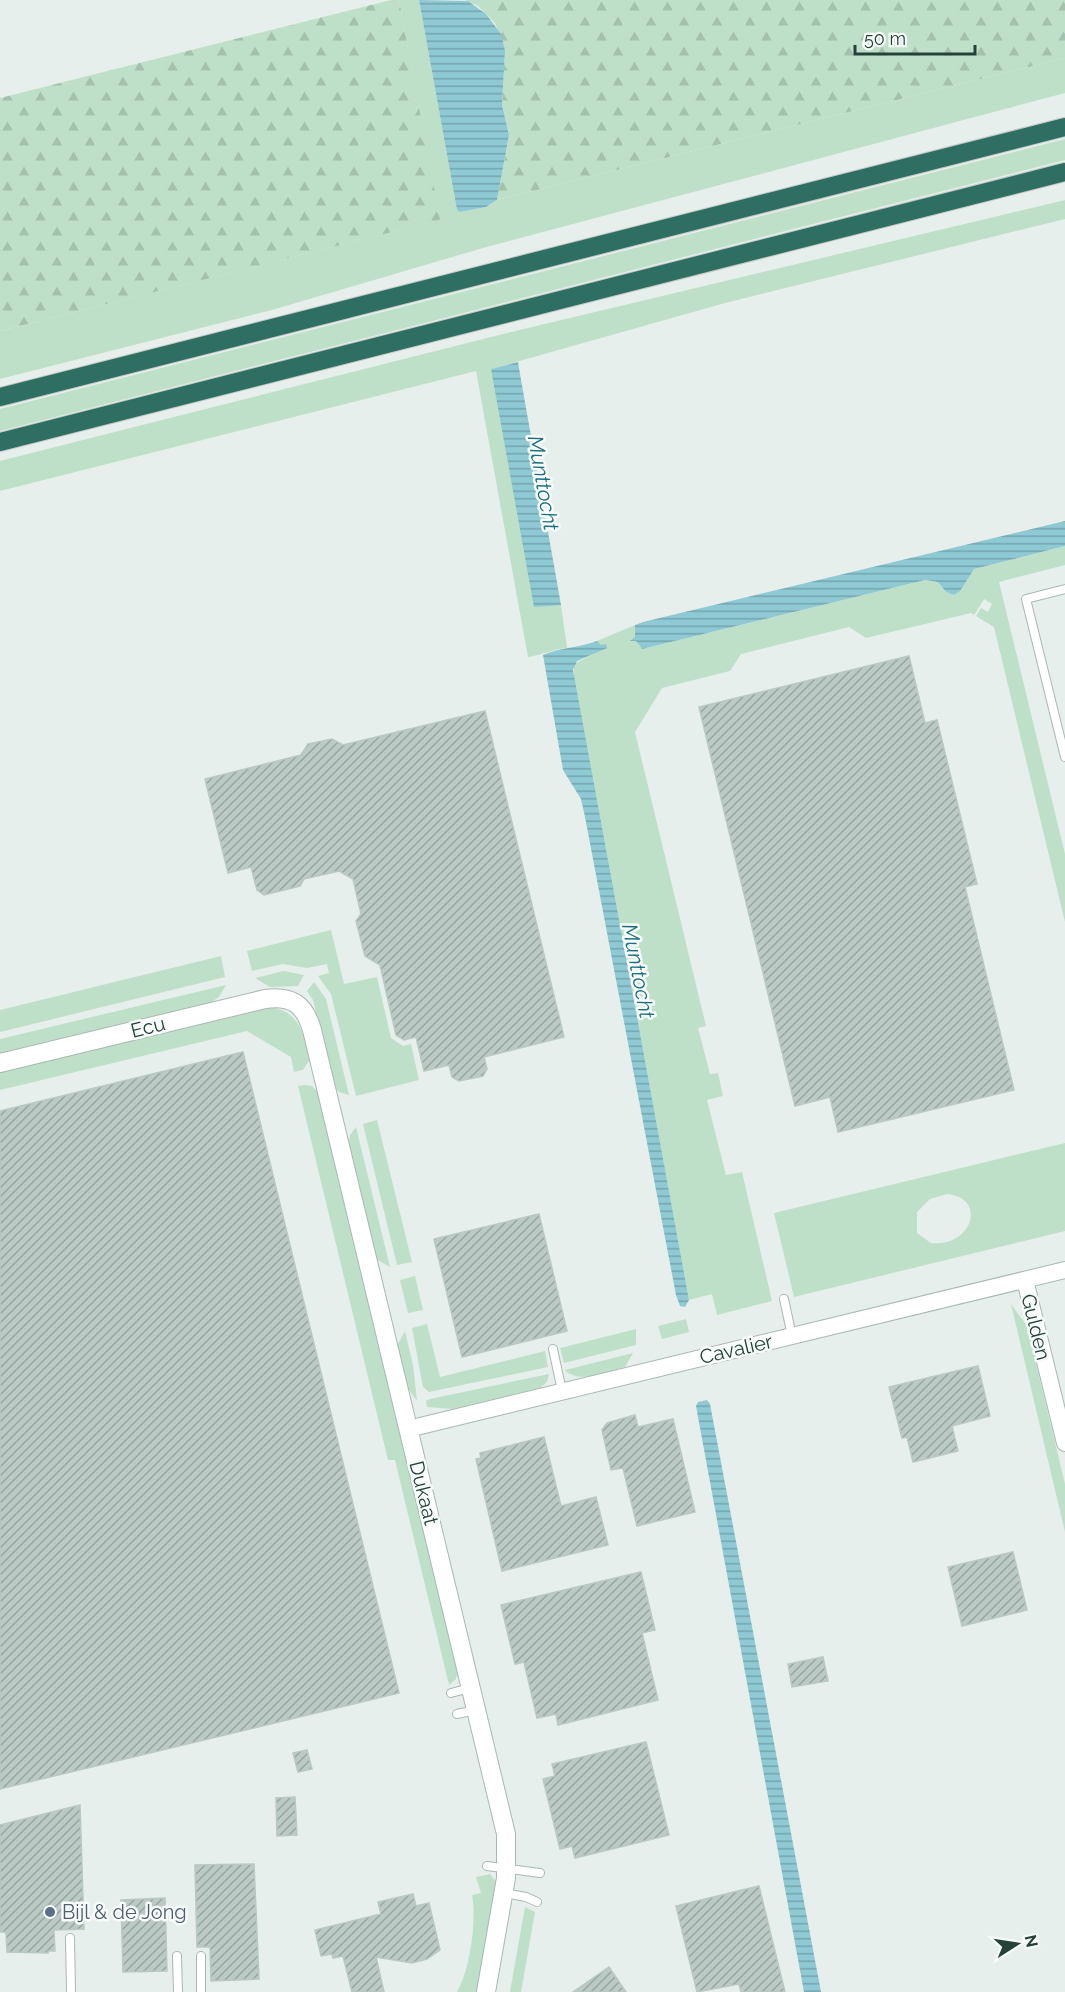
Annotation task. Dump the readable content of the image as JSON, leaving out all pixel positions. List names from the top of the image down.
{
  "streets": {
    "street": [
      "Ecu",
      "Gulden",
      "Cavalier",
      "Dukaat"
    ]
  },
  "crossings": [
    ["Ecu", "Dukaat"],
    ["Gulden", "Cavalier"],
    ["Cavalier", "Dukaat"]
  ],
  "water": ["Munttocht"],
  "places": ["Bijl & de Jong"],
  "scale_bar": "50 m",
  "north": "right"
}
